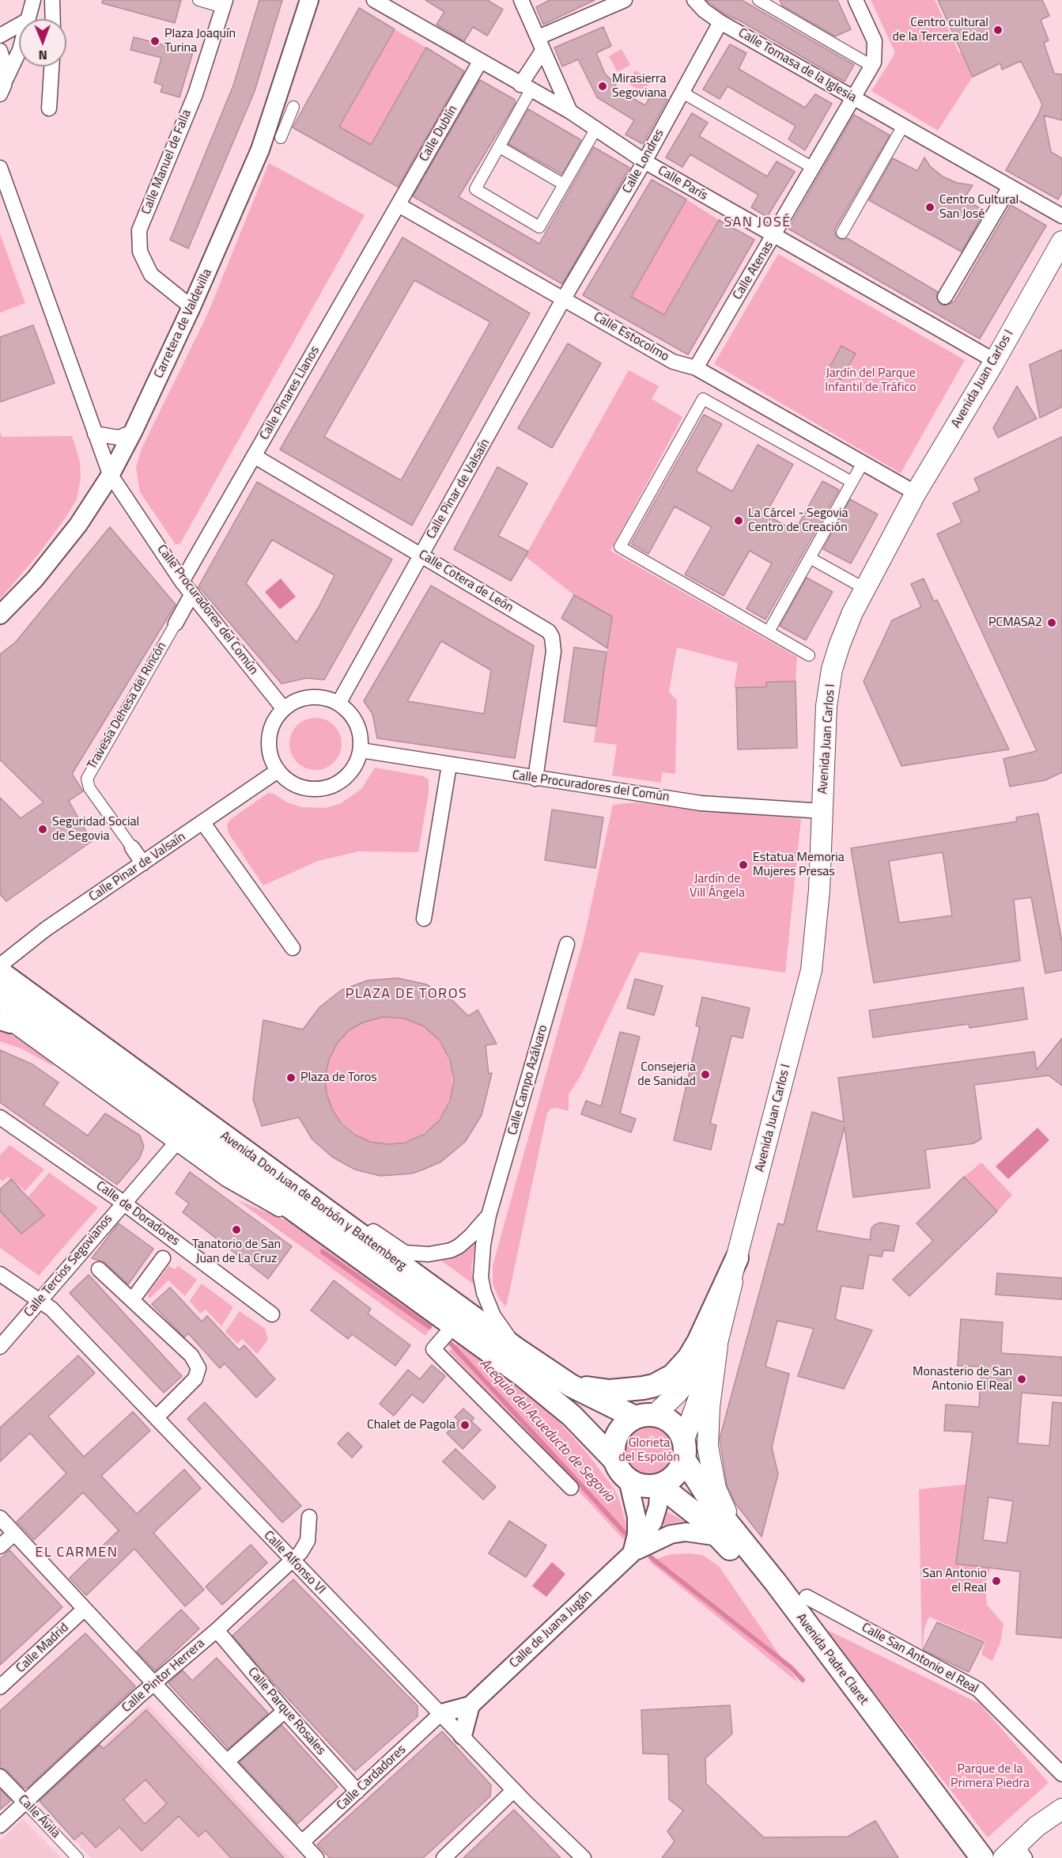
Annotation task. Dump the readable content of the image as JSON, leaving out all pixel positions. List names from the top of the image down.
{
  "streets": {
    "main road": ["Avenida Juan Carlos I", "Avenida Don Juan de Borbón y Battemberg", "Avenida Padre Claret"],
    "street": [
      "Calle Tomasa de la Iglesia",
      "Calle Dublín",
      "Calle Londres",
      "Calle Manuel de Falla",
      "Calle París",
      "Calle Atenas",
      "Carretera de Valdevilla",
      "Calle Estocolmo",
      "Calle Pinares Llanos",
      "Calle Pinar de Valsaín",
      "Calle Cotera de León",
      "Calle Procuradores del Común",
      "Travesía Dehesa del Rincón",
      "Calle Campo Azálvaro",
      "Calle de Doradores",
      "Calle Tercios Segovianos",
      "Calle Alfonso VI",
      "Calle de Juana Jugán",
      "Calle Madrid",
      "Calle San Antonio el Real",
      "Calle Pintor Herrera",
      "Calle Parque Rosales",
      "Calle Cardadores",
      "Calle Ávila"
    ]
  },
  "crossings": [
    ["Calle Tomasa de la Iglesia", "Calle Londres"],
    ["Calle Tomasa de la Iglesia", "Calle Atenas"],
    ["Calle Dublín", "Calle París"],
    ["Calle Dublín", "Calle Estocolmo"],
    ["Calle Dublín", "Calle Pinares Llanos"],
    ["Calle Londres", "Calle París"],
    ["Calle Londres", "Calle Estocolmo"],
    ["Calle Londres", "Calle Pinar de Valsaín"],
    ["Calle Manuel de Falla", "Carretera de Valdevilla"],
    ["Calle París", "Calle Atenas"],
    ["Calle París", "Avenida Juan Carlos I"],
    ["Calle Atenas", "Calle Estocolmo"],
    ["Carretera de Valdevilla", "Calle Procuradores del Común"],
    ["Calle Estocolmo", "Avenida Juan Carlos I"],
    ["Calle Estocolmo", "Calle Pinares Llanos"],
    ["Calle Estocolmo", "Calle Pinar de Valsaín"],
    ["Avenida Juan Carlos I", "Calle Procuradores del Común"],
    ["Avenida Juan Carlos I", "Avenida Don Juan de Borbón y Battemberg"],
    ["Avenida Juan Carlos I", "Calle de Juana Jugán"],
    ["Avenida Juan Carlos I", "Avenida Padre Claret"],
    ["Calle Pinares Llanos", "Calle Cotera de León"],
    ["Calle Pinares Llanos", "Calle Procuradores del Común"],
    ["Calle Pinar de Valsaín", "Calle Cotera de León"],
    ["Calle Pinar de Valsaín", "Calle Procuradores del Común"],
    ["Calle Pinar de Valsaín", "Travesía Dehesa del Rincón"],
    ["Calle Cotera de León", "Calle Procuradores del Común"],
    ["Calle Procuradores del Común", "Travesía Dehesa del Rincón"],
    ["Calle Campo Azálvaro", "Avenida Don Juan de Borbón y Battemberg"],
    ["Avenida Don Juan de Borbón y Battemberg", "Calle Tercios Segovianos"],
    ["Avenida Don Juan de Borbón y Battemberg", "Calle de Juana Jugán"],
    ["Avenida Don Juan de Borbón y Battemberg", "Avenida Padre Claret"],
    ["Calle de Doradores", "Calle Tercios Segovianos"],
    ["Calle Tercios Segovianos", "Calle Alfonso VI"],
    ["Calle Alfonso VI", "Calle de Juana Jugán"],
    ["Calle Alfonso VI", "Calle Pintor Herrera"],
    ["Calle Alfonso VI", "Calle Cardadores"],
    ["Calle de Juana Jugán", "Avenida Padre Claret"],
    ["Calle de Juana Jugán", "Calle Cardadores"],
    ["Calle Pintor Herrera", "Calle Parque Rosales"],
    ["Calle Pintor Herrera", "Calle Ávila"],
    ["Calle Parque Rosales", "Calle Cardadores"]
  ],
  "districts": ["SAN JOSÉ", "PLAZA DE TOROS", "EL CARMEN"],
  "water": ["Acequia del Acueducto de Segovia"],
  "parks": [
    "Jardín del Parque Infantil de Tráfico",
    "Jardín de Vill Ángela",
    "Glorieta del Espolón",
    "Parque de la Primera Piedra"
  ],
  "places": [
    "Centro cultural de la Tercera Edad",
    "Plaza Joaquín Turina",
    "Mirasierra Segoviana",
    "Centro Cultural San José",
    "La Cárcel - Segovia Centro de Creación",
    "PCMASA2",
    "Seguridad Social de Segovia",
    "Estatua Memoria Mujeres Presas",
    "Consejeria de Sanidad",
    "Plaza de Toros",
    "Tanatorio de San Juan de La Cruz",
    "Monasterio de San Antonio El Real",
    "Chalet de Pagola",
    "San Antonio el Real"
  ],
  "north": "bottom"
}
